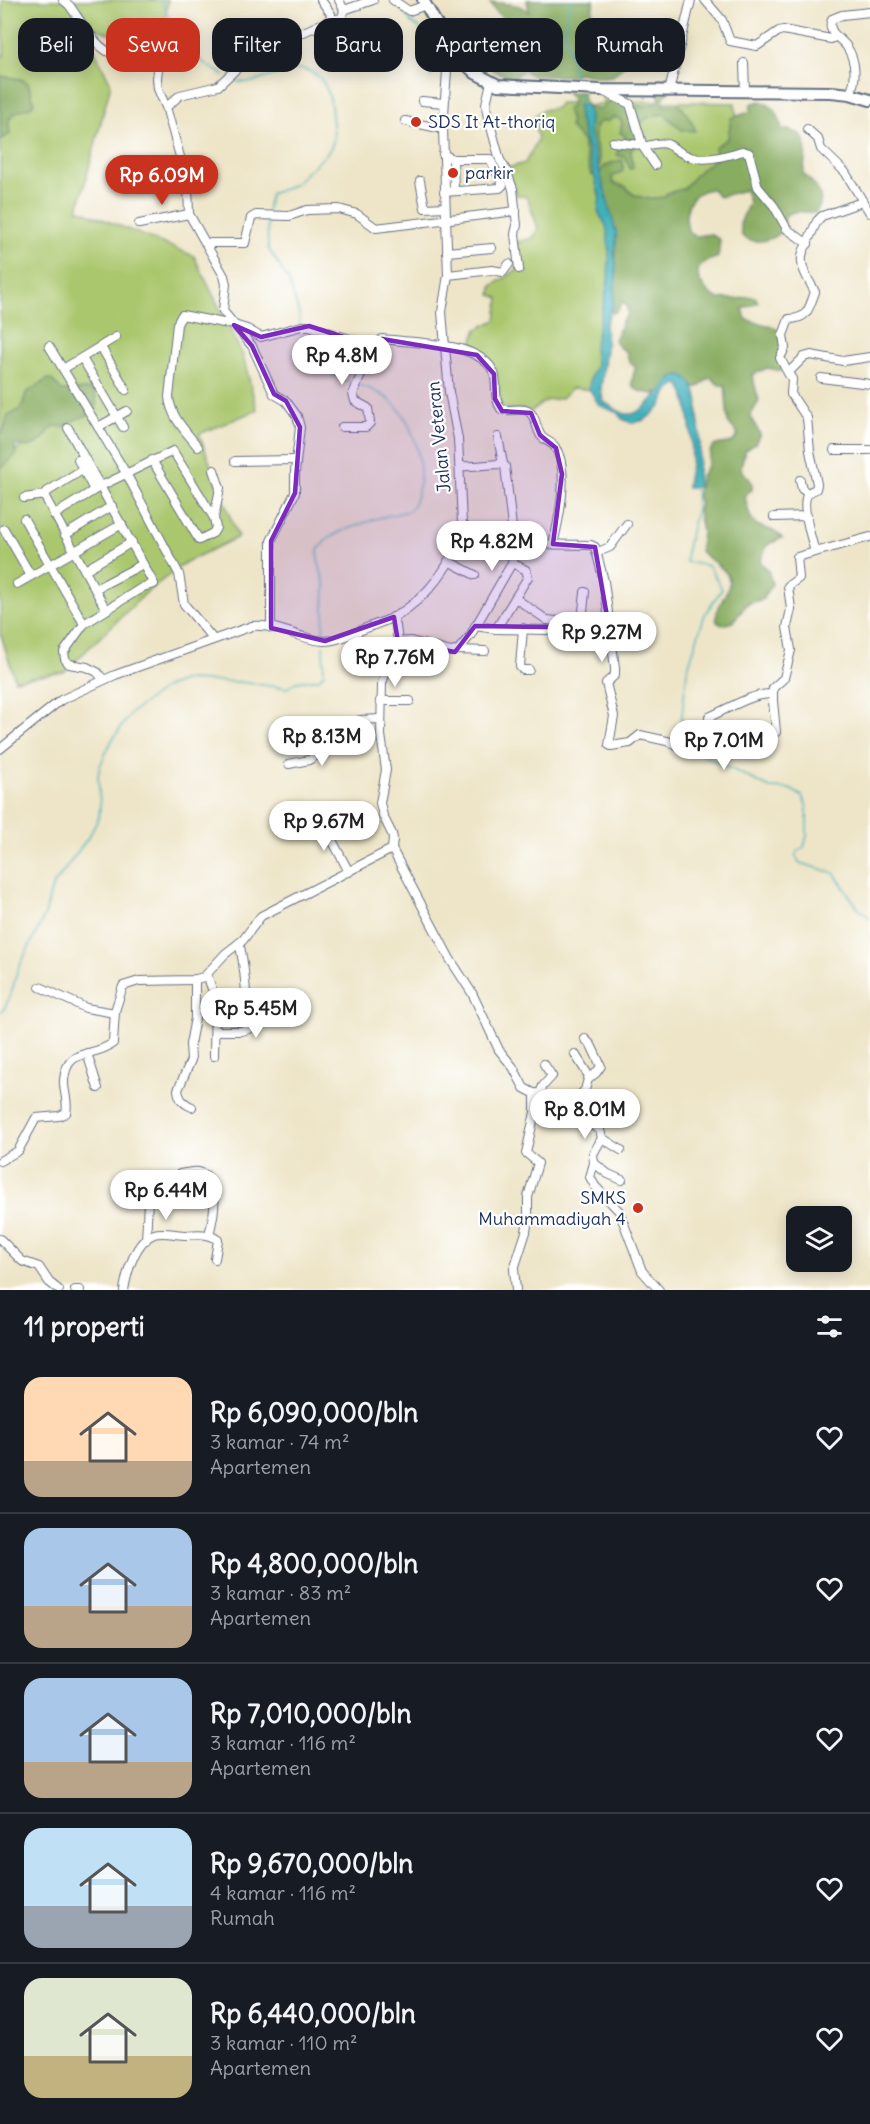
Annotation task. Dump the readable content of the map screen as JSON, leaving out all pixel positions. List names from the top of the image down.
{
  "streets": {
    "street": ["Jalan Veteran"]
  },
  "places": ["SDS It At-thoriq", "parkir", "SMKS Muhammadiyah 4"],
  "page": {
    "chip": [
      "Beli",
      "Sewa",
      "Filter",
      "Baru",
      "Apartemen",
      "Rumah"
    ],
    "price": [
      "Rp 6.09M",
      "Rp 4.8M",
      "Rp 4.82M",
      "Rp 9.27M",
      "Rp 7.76M",
      "Rp 8.13M",
      "Rp 7.01M",
      "Rp 9.67M",
      "Rp 5.45M",
      "Rp 8.01M",
      "Rp 6.44M"
    ],
    "heading": "11 properti",
    "list": [
      {
        "name": "Rp 6,090,000/bln",
        "note": "3 kamar · 74 m² · Apartemen"
      },
      {
        "name": "Rp 4,800,000/bln",
        "note": "3 kamar · 83 m² · Apartemen"
      },
      {
        "name": "Rp 7,010,000/bln",
        "note": "3 kamar · 116 m² · Apartemen"
      },
      {
        "name": "Rp 9,670,000/bln",
        "note": "4 kamar · 116 m² · Rumah"
      },
      {
        "name": "Rp 6,440,000/bln",
        "note": "3 kamar · 110 m² · Apartemen"
      }
    ]
  }
}
